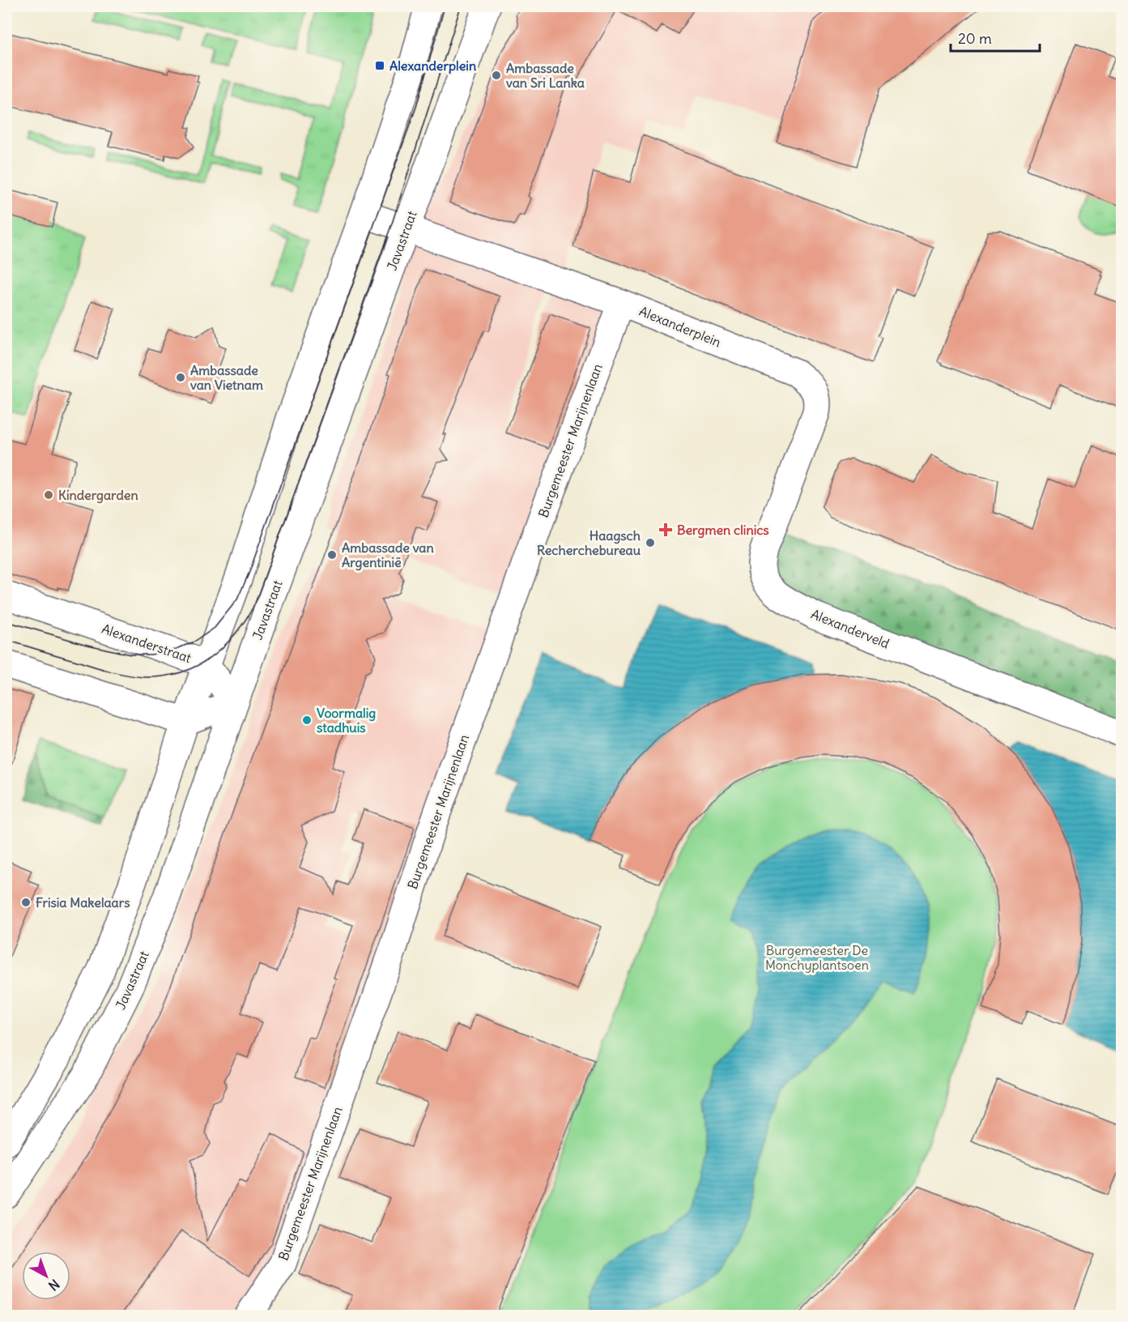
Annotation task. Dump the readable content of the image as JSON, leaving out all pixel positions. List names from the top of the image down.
{
  "streets": {
    "street": [
      "Javastraat",
      "Alexanderplein",
      "Burgemeester Marijnenlaan",
      "Alexanderveld",
      "Alexanderstraat"
    ]
  },
  "crossings": [
    ["Javastraat", "Alexanderplein"],
    ["Javastraat", "Alexanderstraat"],
    ["Alexanderplein", "Burgemeester Marijnenlaan"],
    ["Alexanderplein", "Alexanderveld"]
  ],
  "parks": ["Burgemeester De Monchyplantsoen"],
  "places": {
    "transit": ["Alexanderplein"],
    "other": [
      "Ambassade van Sri Lanka",
      "Ambassade van Vietnam",
      "Kindergarden",
      "Haagsch Recherchebureau",
      "Ambassade van Argentinië",
      "Voormalig stadhuis",
      "Frisia Makelaars"
    ],
    "health": ["Bergmen clinics"]
  },
  "scale_bar": "20 m",
  "north": "bottom right"
}
